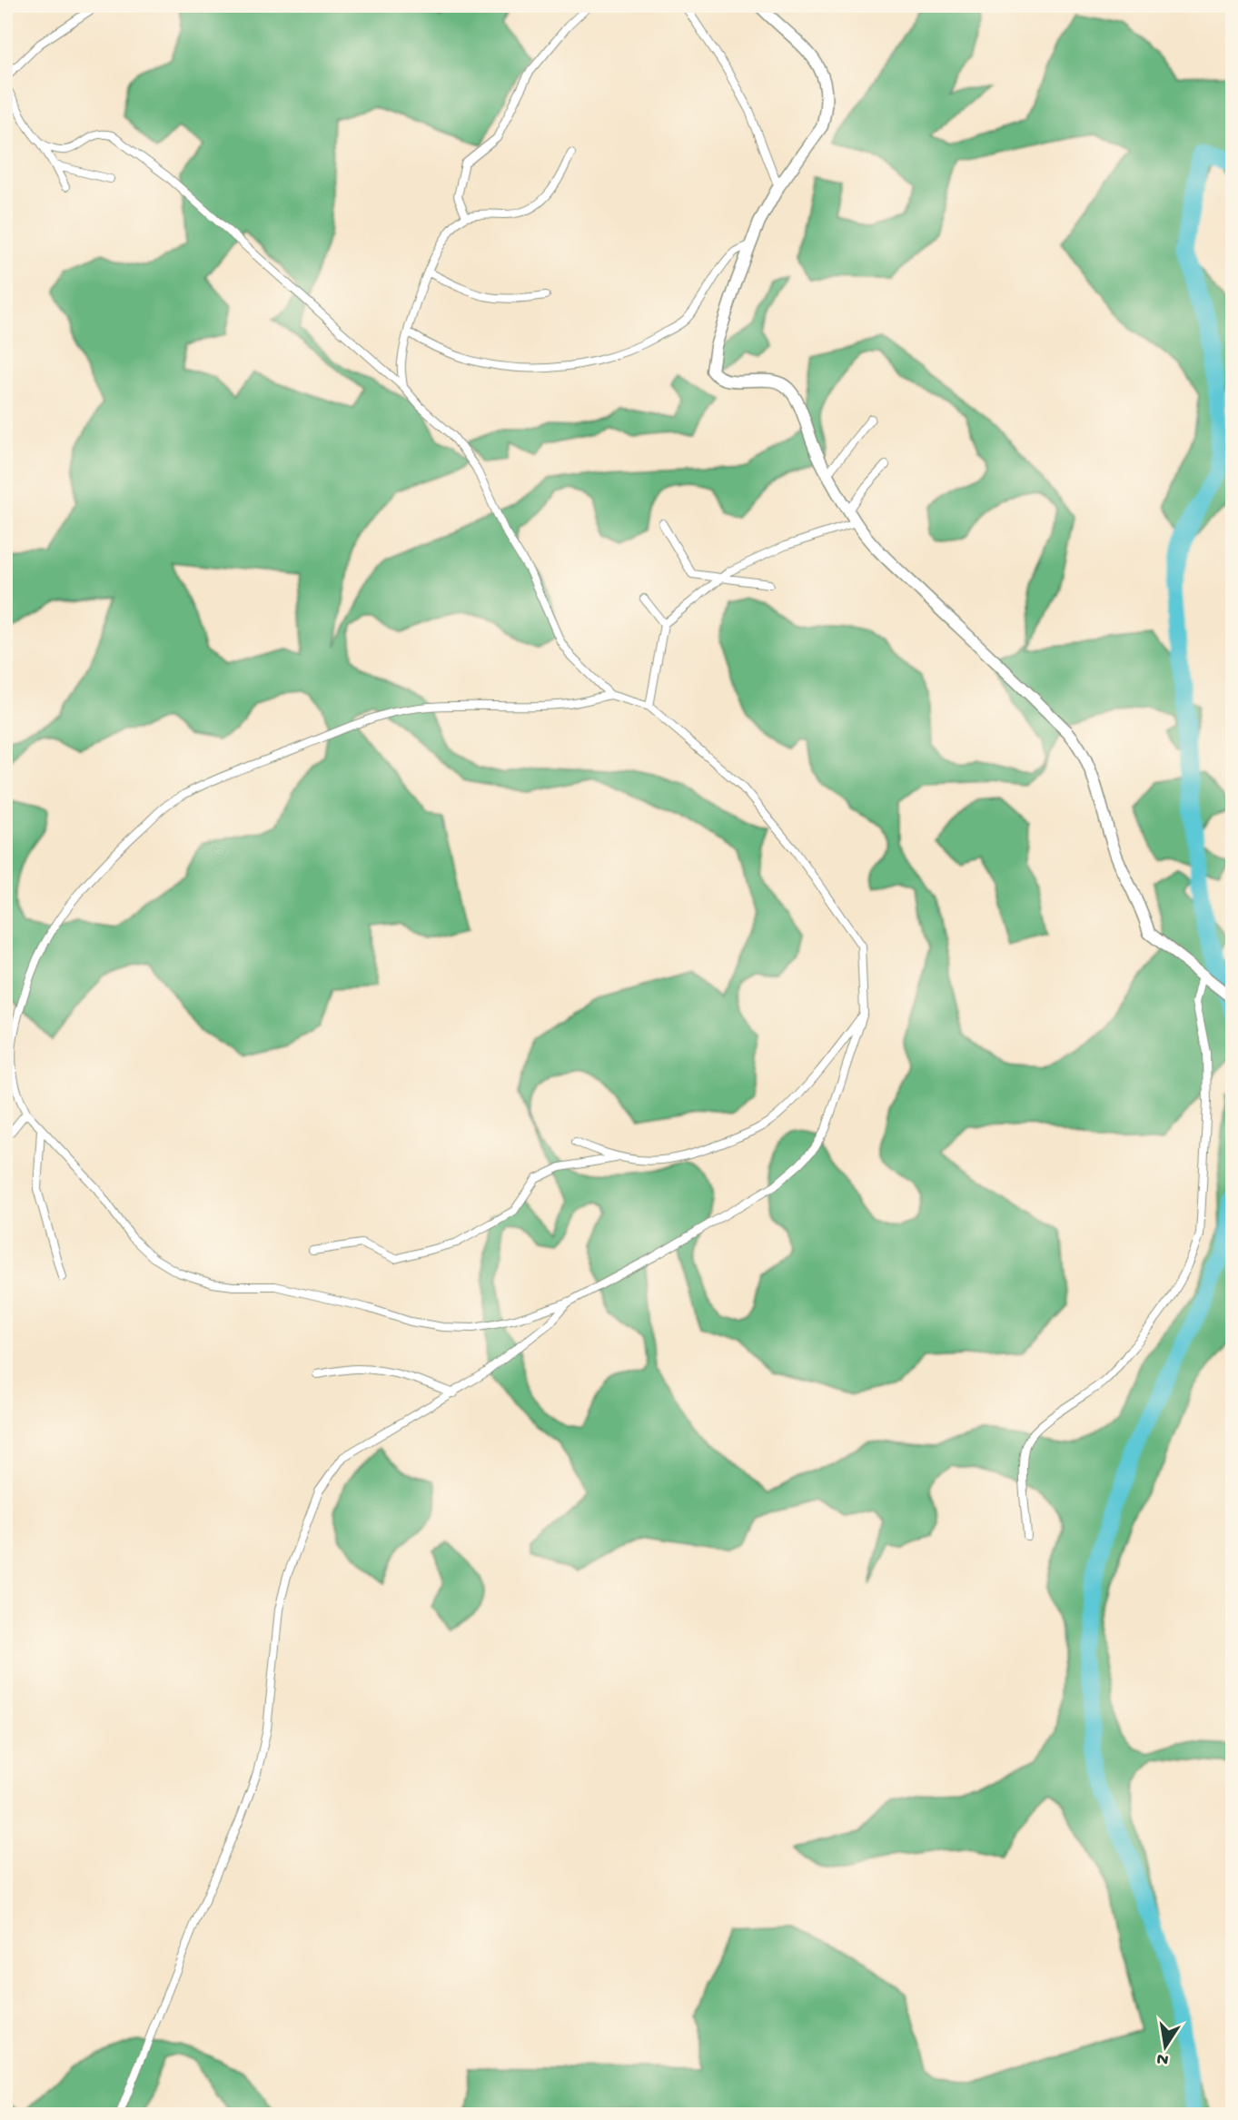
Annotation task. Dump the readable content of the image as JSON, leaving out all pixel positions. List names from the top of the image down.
{
  "north": "bottom"
}
